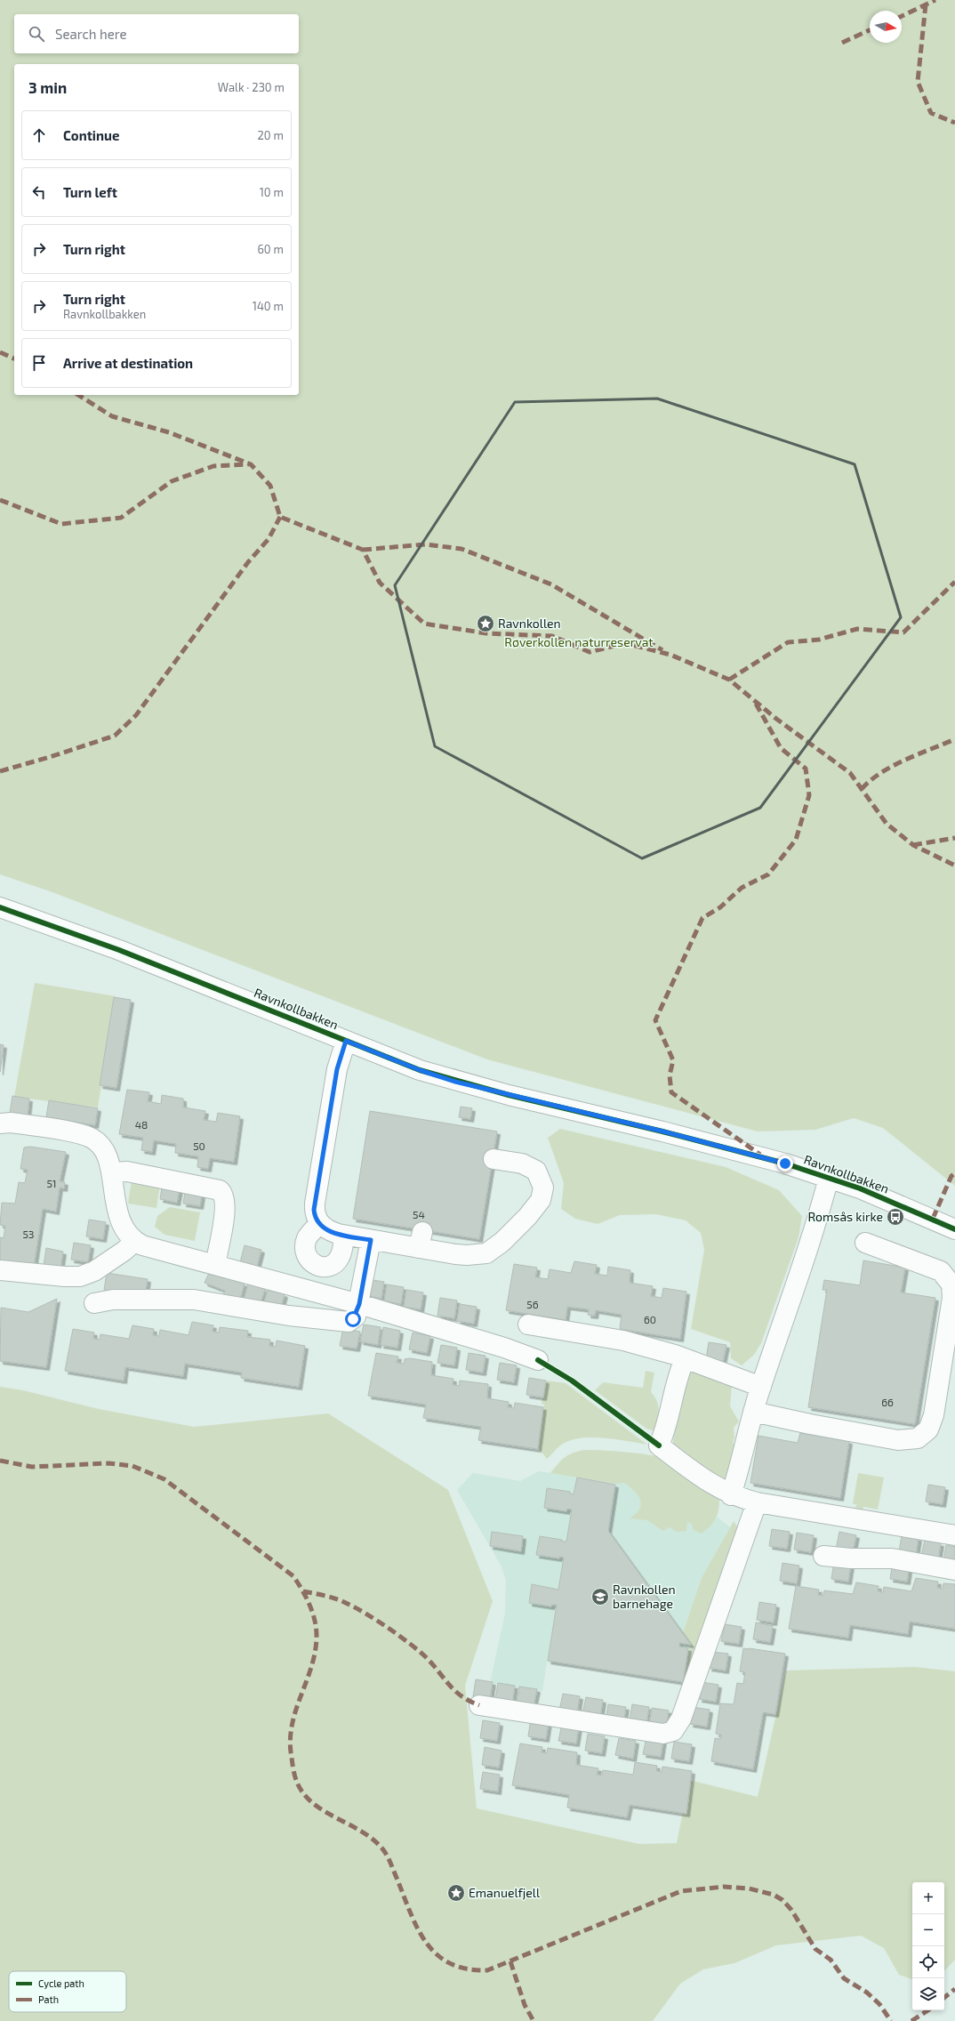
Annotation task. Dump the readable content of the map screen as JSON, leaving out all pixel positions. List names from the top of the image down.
{
  "streets": {
    "street": ["Ravnkollbakken"]
  },
  "parks": ["Røverkollen naturreservat"],
  "places": {
    "place": ["Ravnkollen", "Emanuelfjell"],
    "bus stop": ["Romsås kirke"],
    "school or university": ["Ravnkollen barnehage"]
  },
  "house_numbers": [
    "48",
    "50",
    "51",
    "54",
    "53",
    "56",
    "60",
    "66"
  ],
  "legend": ["Cycle path", "Path"],
  "north": "right",
  "page": {
    "search": "Search here",
    "heading": ["3 min", "Walk · 230 m"],
    "list": [
      ["Continue", "20 m"],
      ["Turn left", "10 m"],
      ["Turn right", "60 m"],
      ["Turn right", "Ravnkollbakken", "140 m"],
      "Arrive at destination"
    ],
    "map_buttons": ["+", "−"]
  }
}
